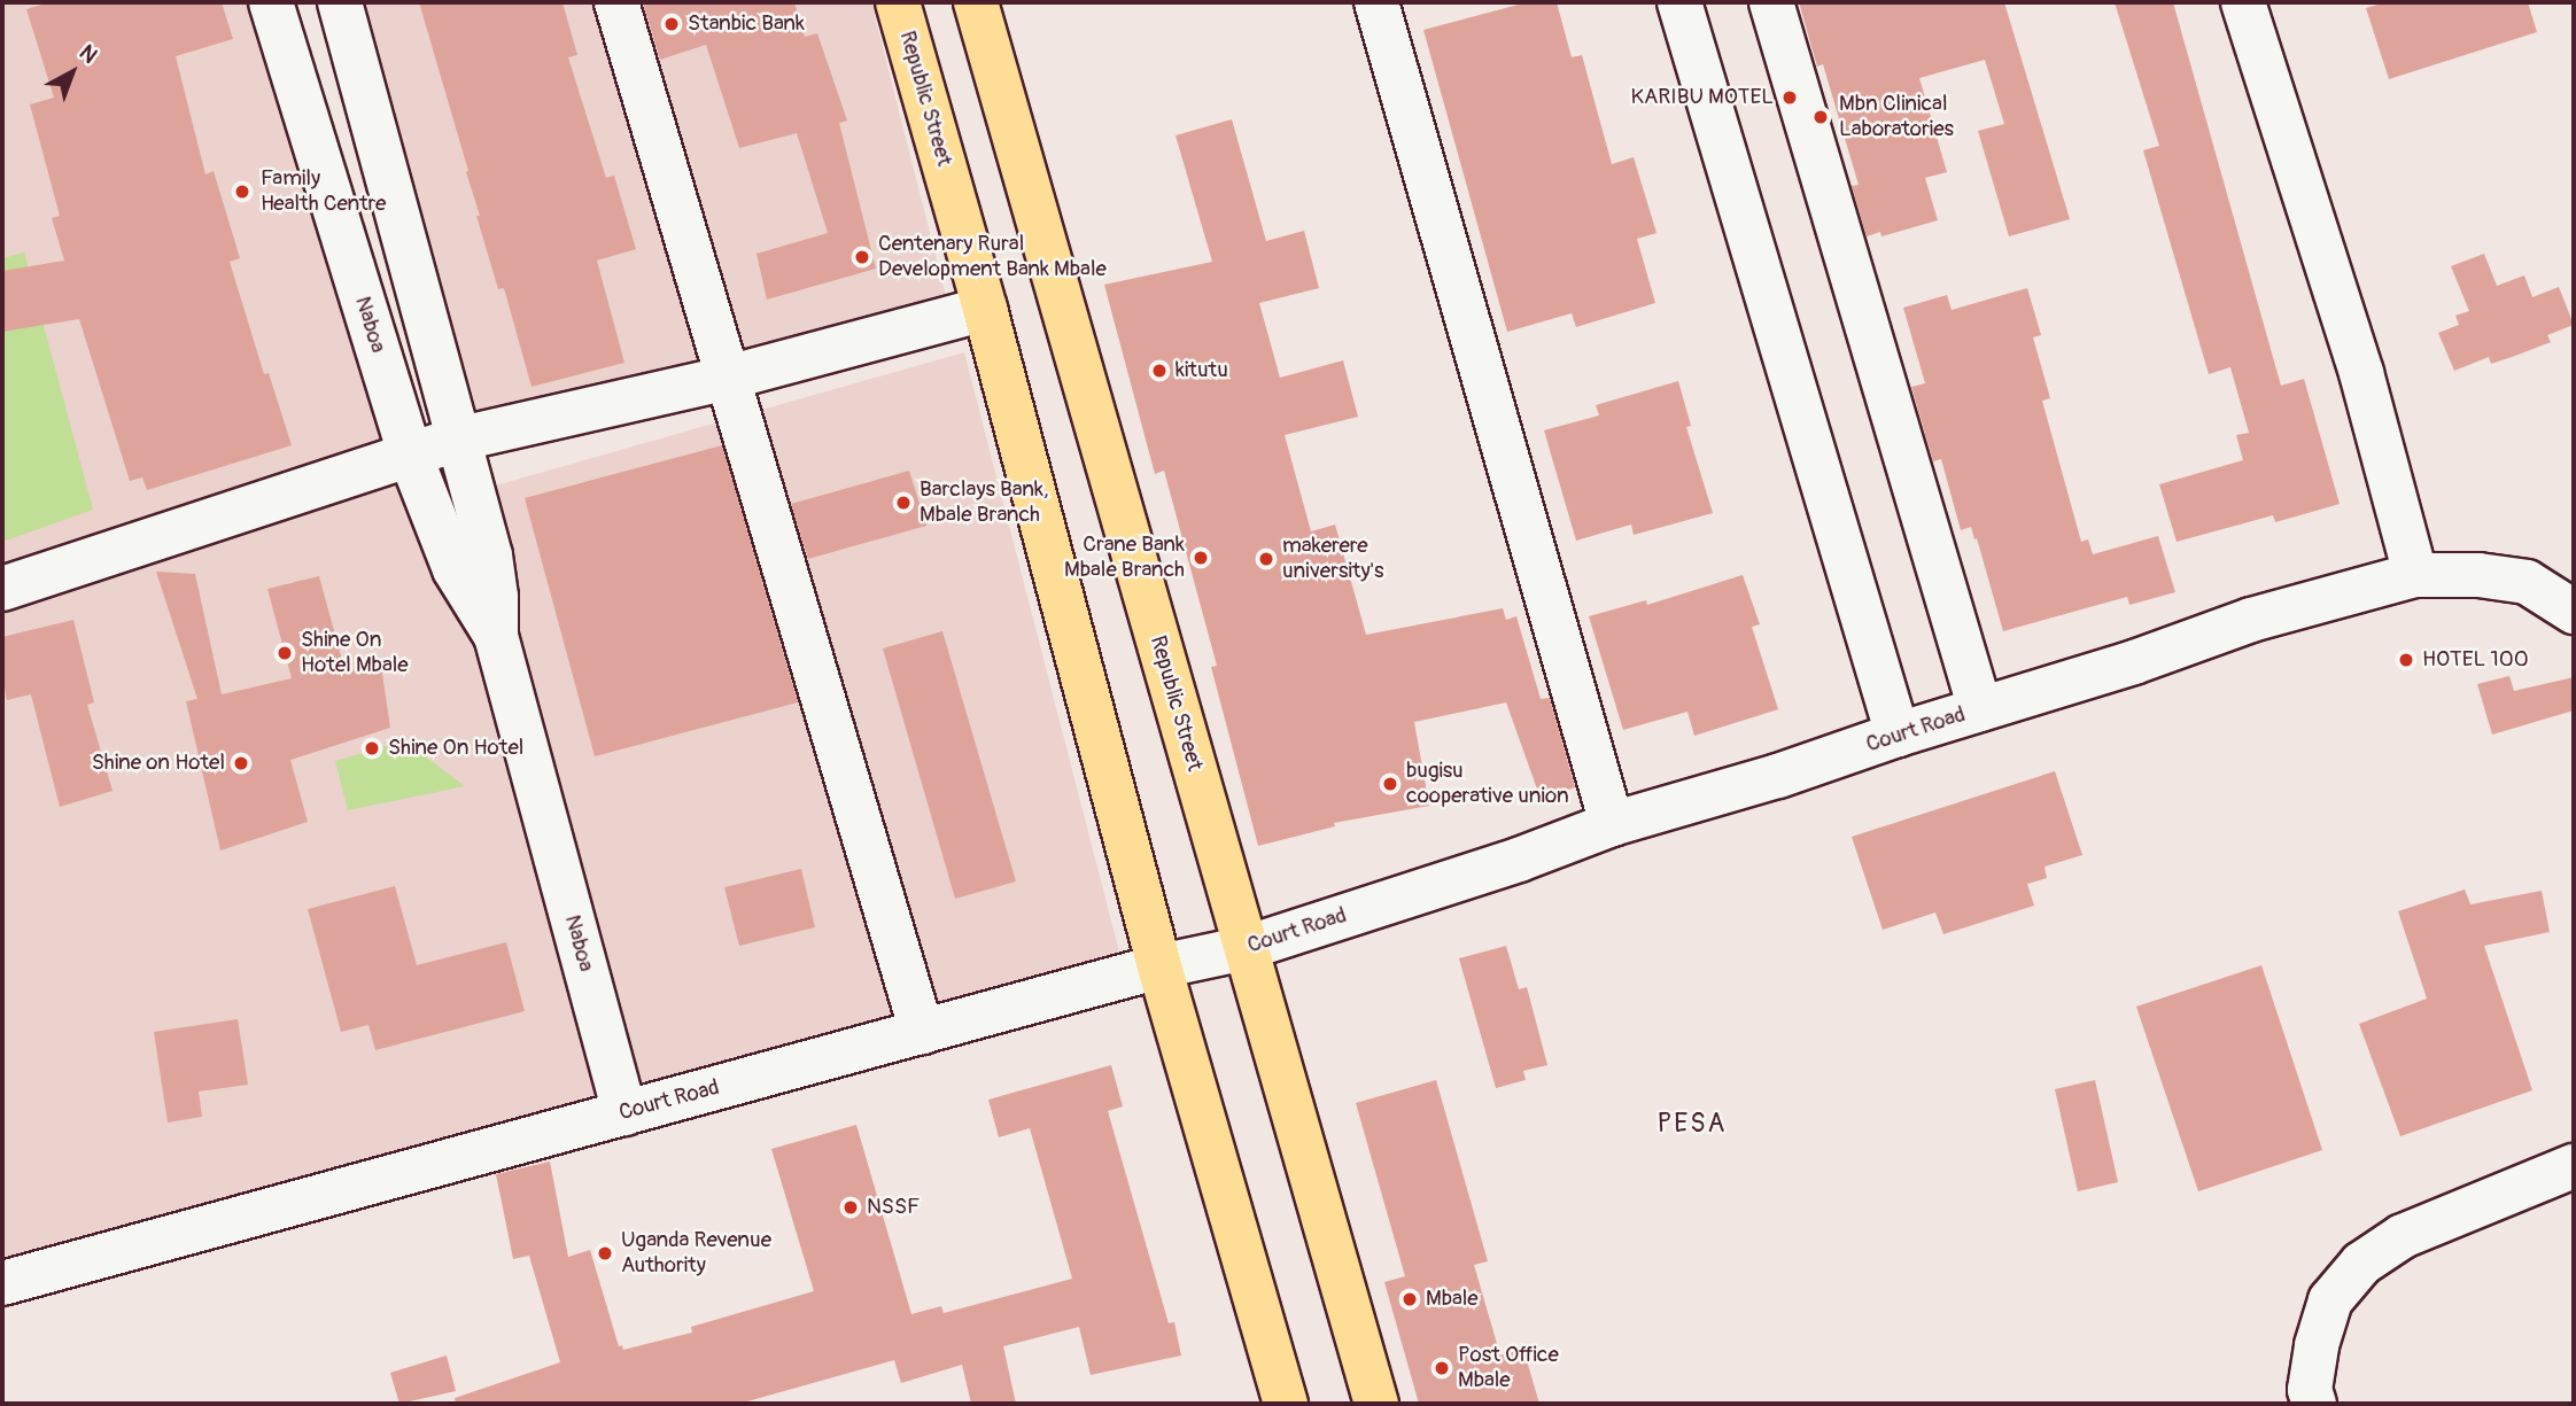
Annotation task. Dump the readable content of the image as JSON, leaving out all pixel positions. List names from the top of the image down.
{
  "streets": {
    "main road": ["Republic Street"],
    "street": ["Naboa", "Court Road"]
  },
  "crossings": [
    ["Republic Street", "Court Road"],
    ["Naboa", "Court Road"]
  ],
  "districts": ["PESA"],
  "places": [
    "Stanbic Bank",
    "KARIBU MOTEL",
    "Mbn Clinical Laboratories",
    "Family Health Centre",
    "Centenary Rural Development Bank Mbale",
    "kitutu",
    "Barclays Bank, Mbale Branch",
    "Crane Bank Mbale Branch",
    "makerere university's",
    "Shine On Hotel Mbale",
    "HOTEL 100",
    "Shine On Hotel",
    "Shine on Hotel",
    "bugisu cooperative union",
    "NSSF",
    "Uganda Revenue Authority",
    "Mbale",
    "Post Office Mbale"
  ],
  "north": "top right"
}
